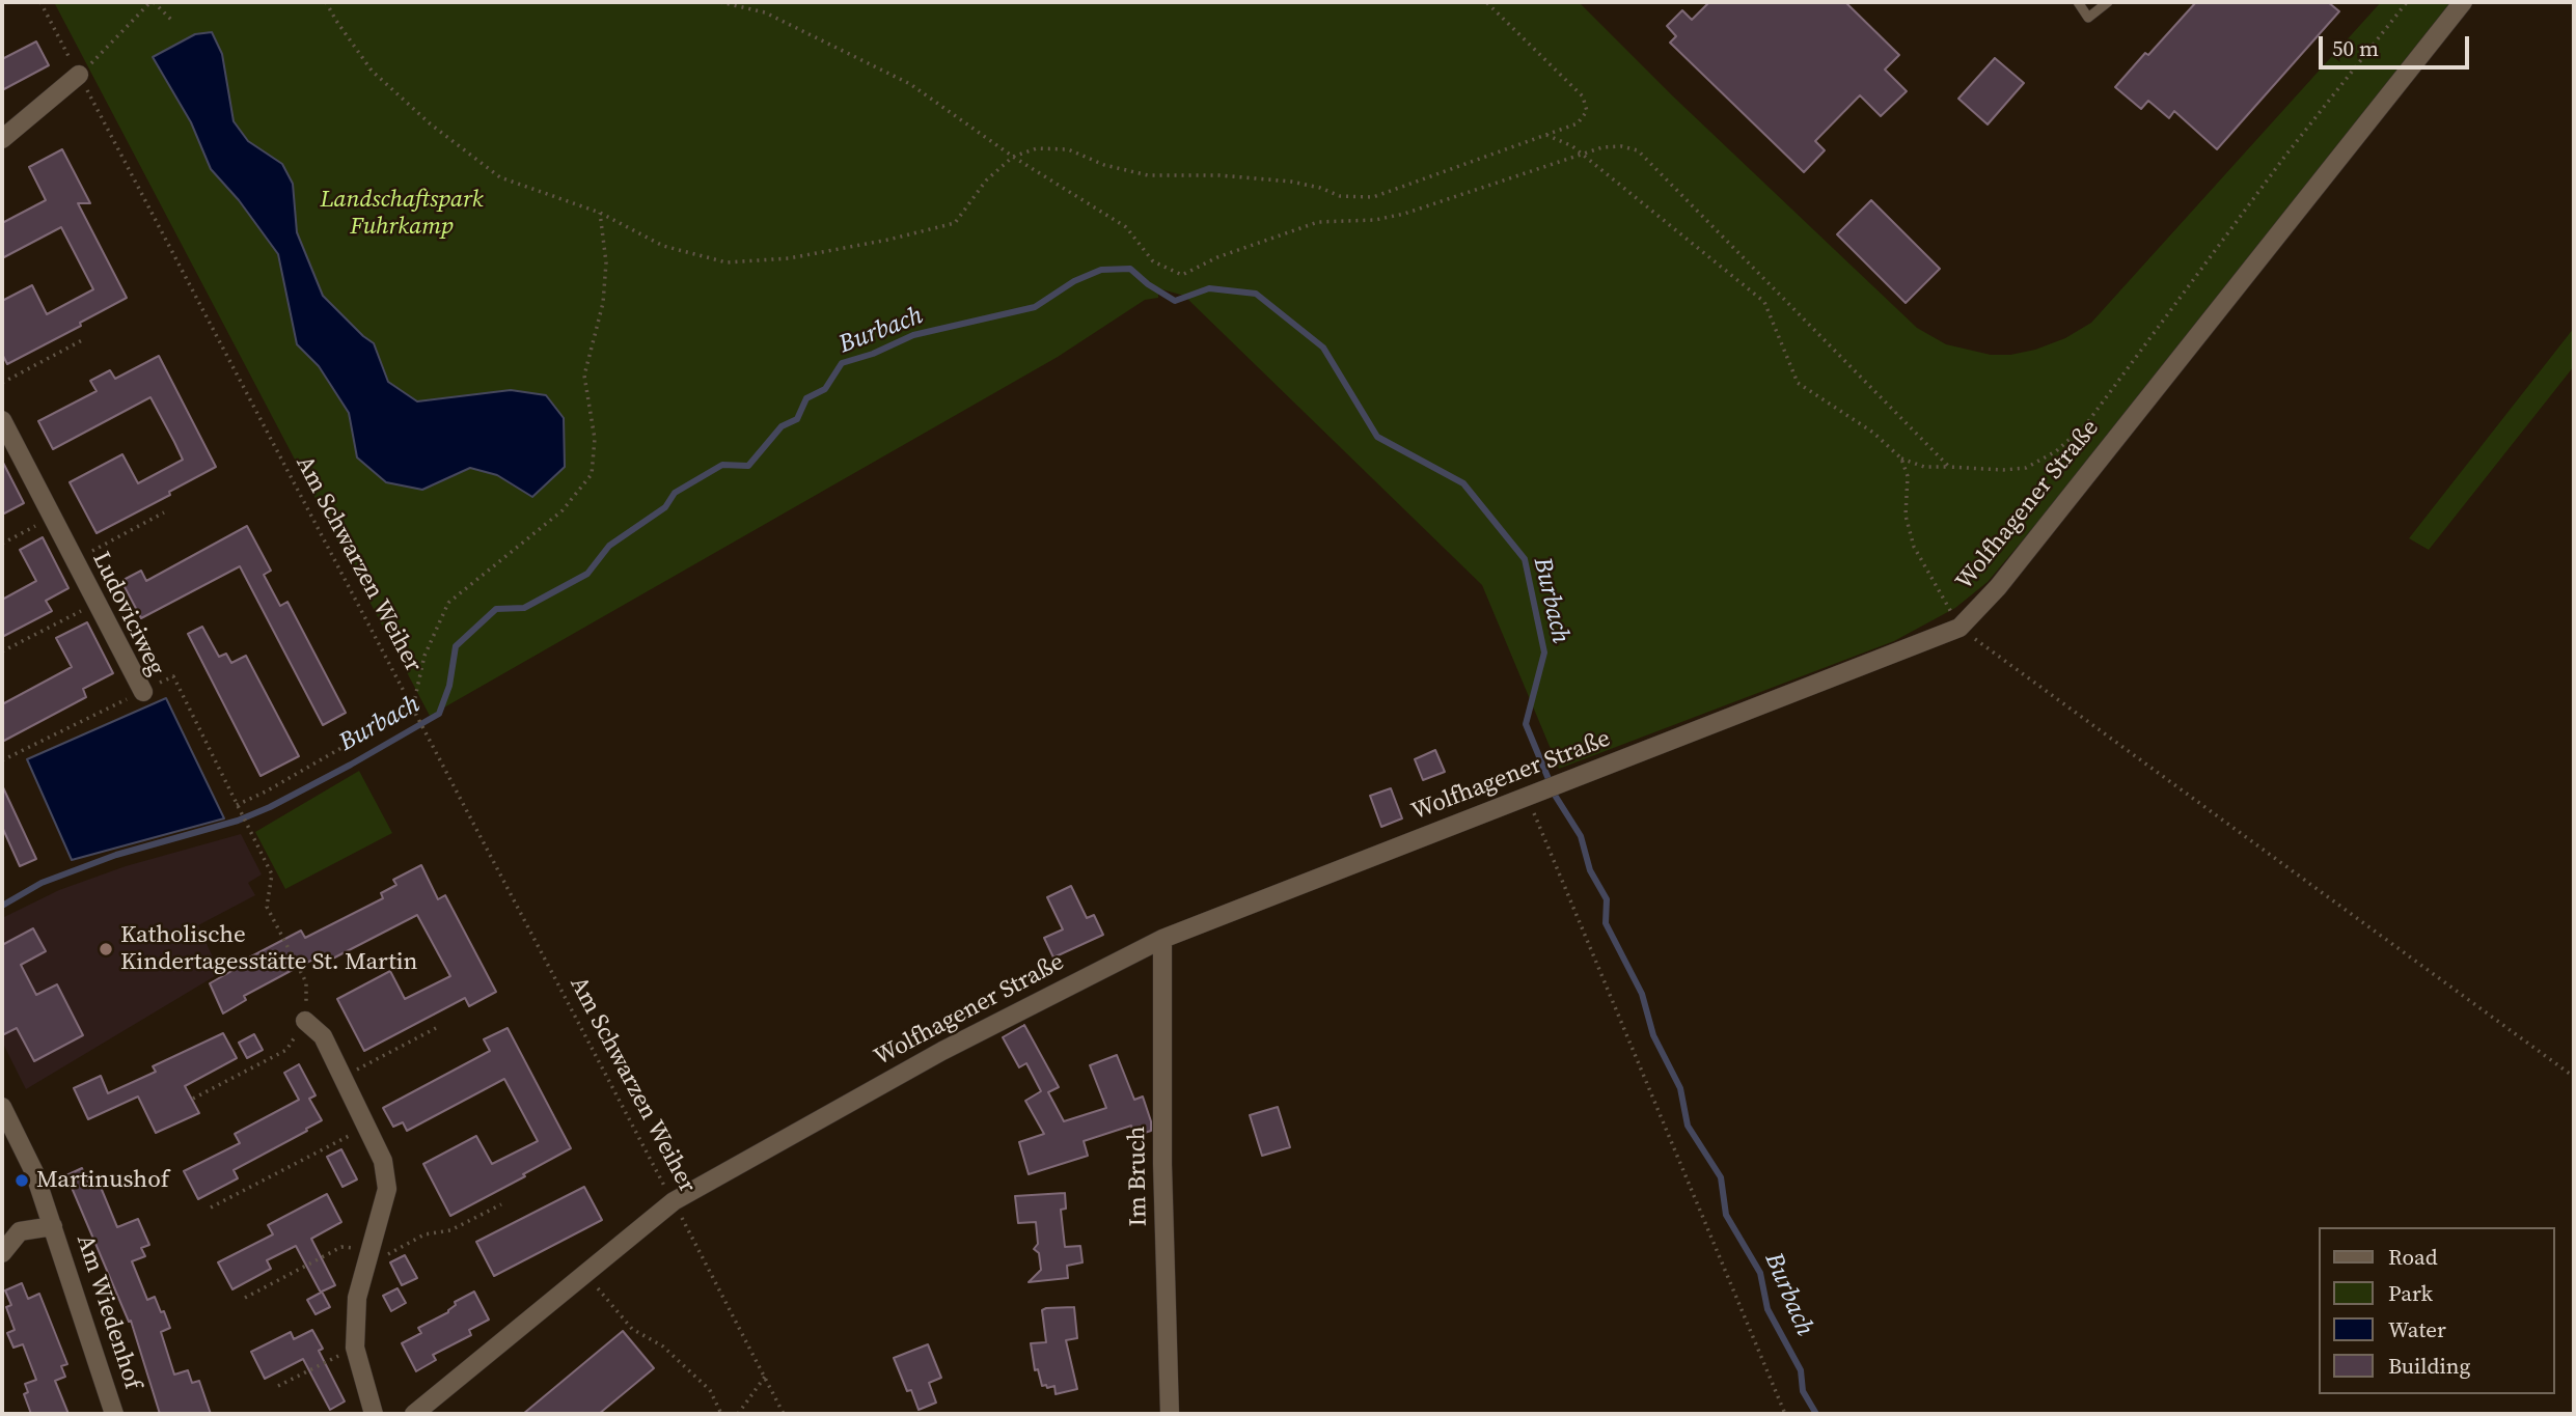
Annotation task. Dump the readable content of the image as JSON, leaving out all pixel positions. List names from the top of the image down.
{
  "streets": {
    "street": [
      "Wolfhagener Straße",
      "Ludoviciweg",
      "Im Bruch",
      "Am Wiedenhof"
    ],
    "path": ["Am Schwarzen Weiher"]
  },
  "crossings": [
    ["Wolfhagener Straße", "Am Schwarzen Weiher"],
    ["Wolfhagener Straße", "Im Bruch"]
  ],
  "water": ["Burbach"],
  "parks": ["Landschaftspark Fuhrkamp"],
  "places": ["Katholische Kindertagesstätte St. Martin", "Martinushof"],
  "legend": [
    "Road",
    "Park",
    "Water",
    "Building"
  ],
  "scale_bar": "50 m"
}
